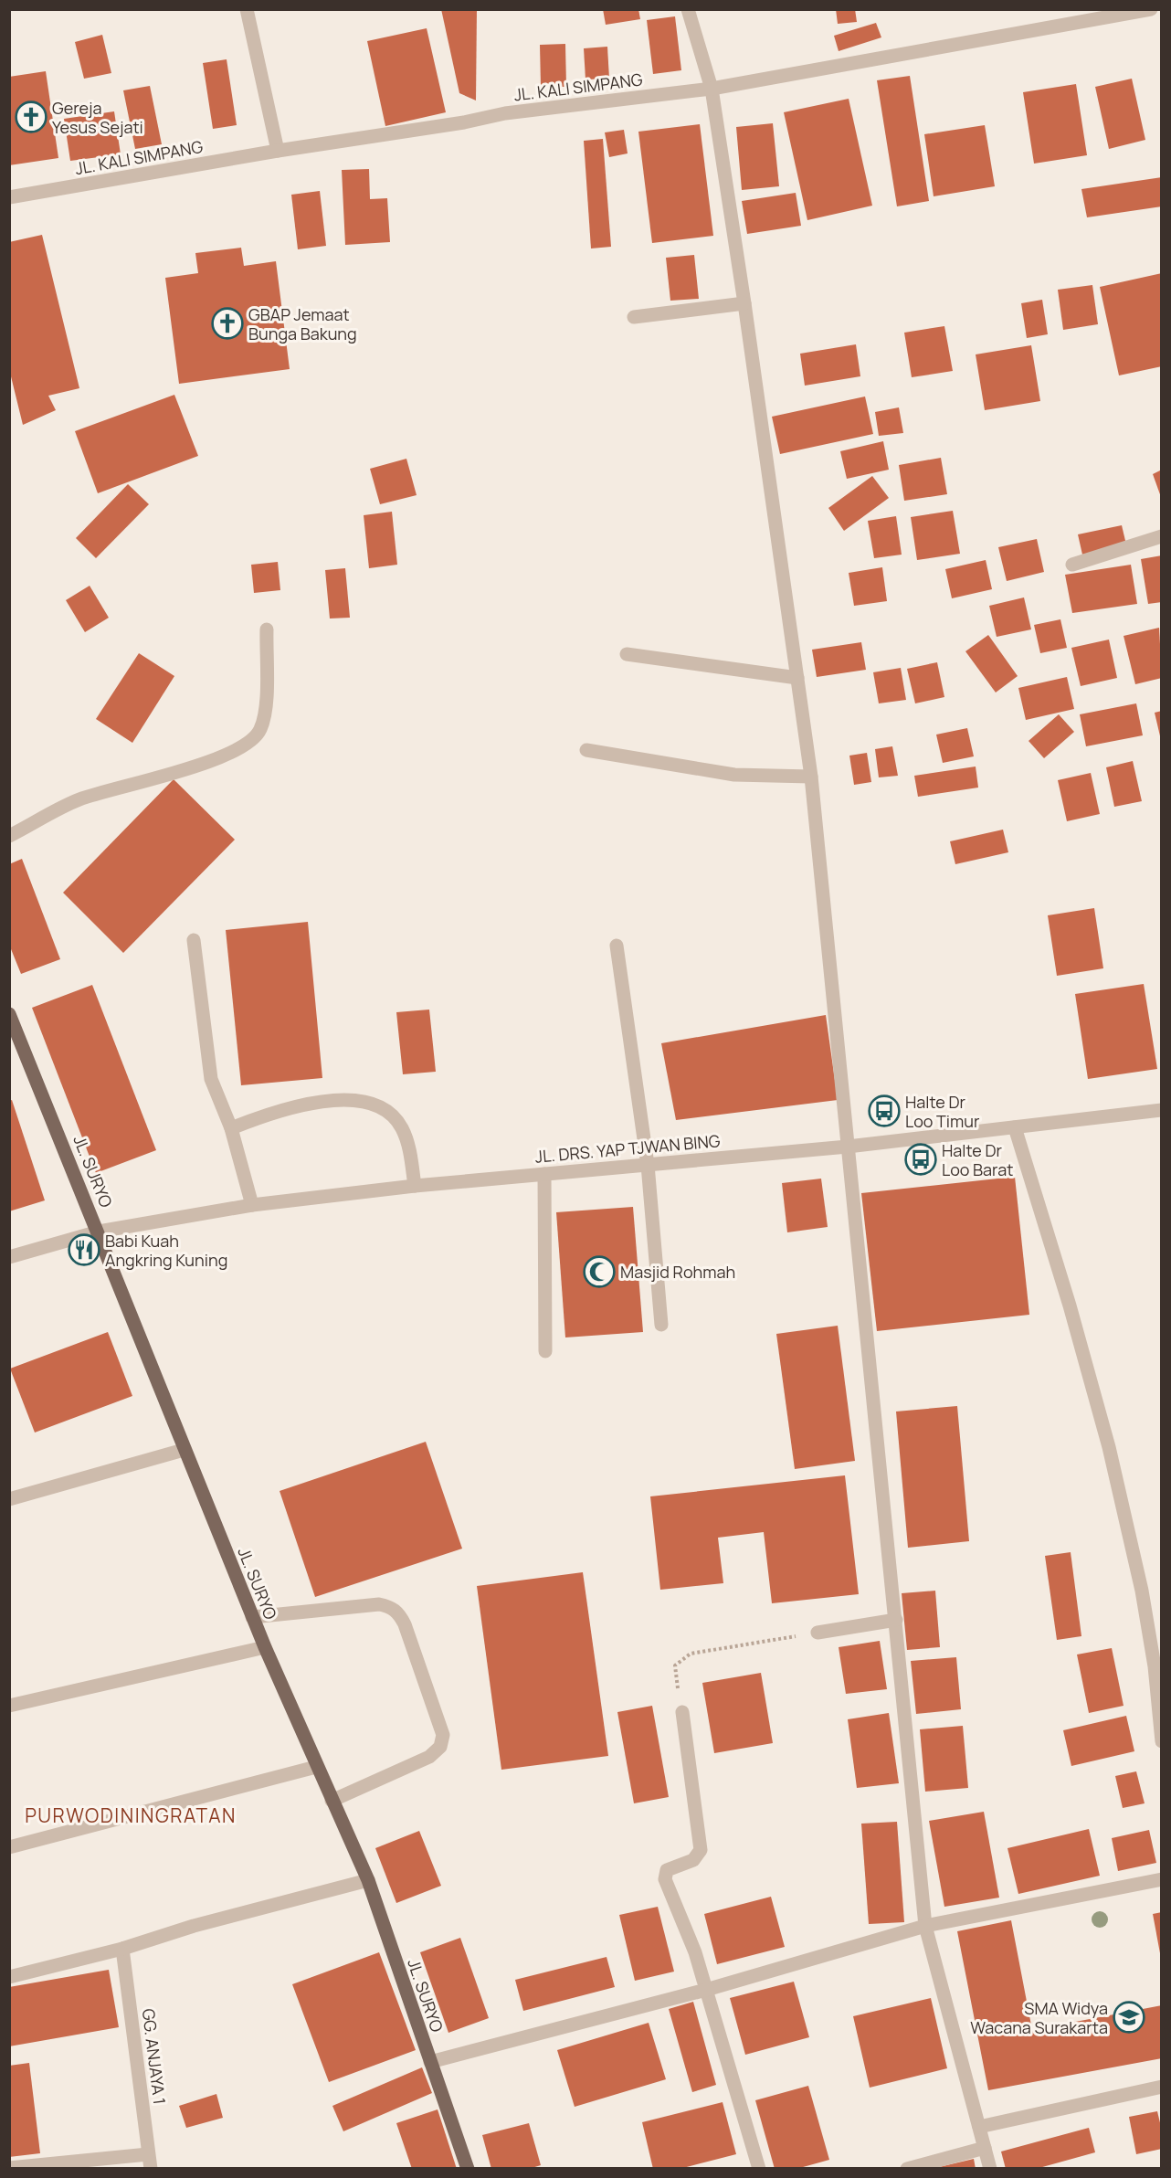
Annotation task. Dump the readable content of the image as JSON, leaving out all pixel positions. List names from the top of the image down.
{
  "streets": {
    "main road": ["JL. SURYO"],
    "street": ["JL. KALI SIMPANG", "JL. DRS. YAP TJWAN BING", "GG. ANJAYA 1"]
  },
  "crossings": [
    ["JL. DRS. YAP TJWAN BING", "JL. SURYO"]
  ],
  "districts": ["PURWODININGRATAN"],
  "places": {
    "church": ["Gereja Yesus Sejati", "GBAP Jemaat Bunga Bakung"],
    "bus stop": ["Halte Dr Loo Timur", "Halte Dr Loo Barat"],
    "restaurant": ["Babi Kuah Angkring Kuning"],
    "mosque": ["Masjid Rohmah"],
    "school or university": ["SMA Widya Wacana Surakarta"]
  }
}
